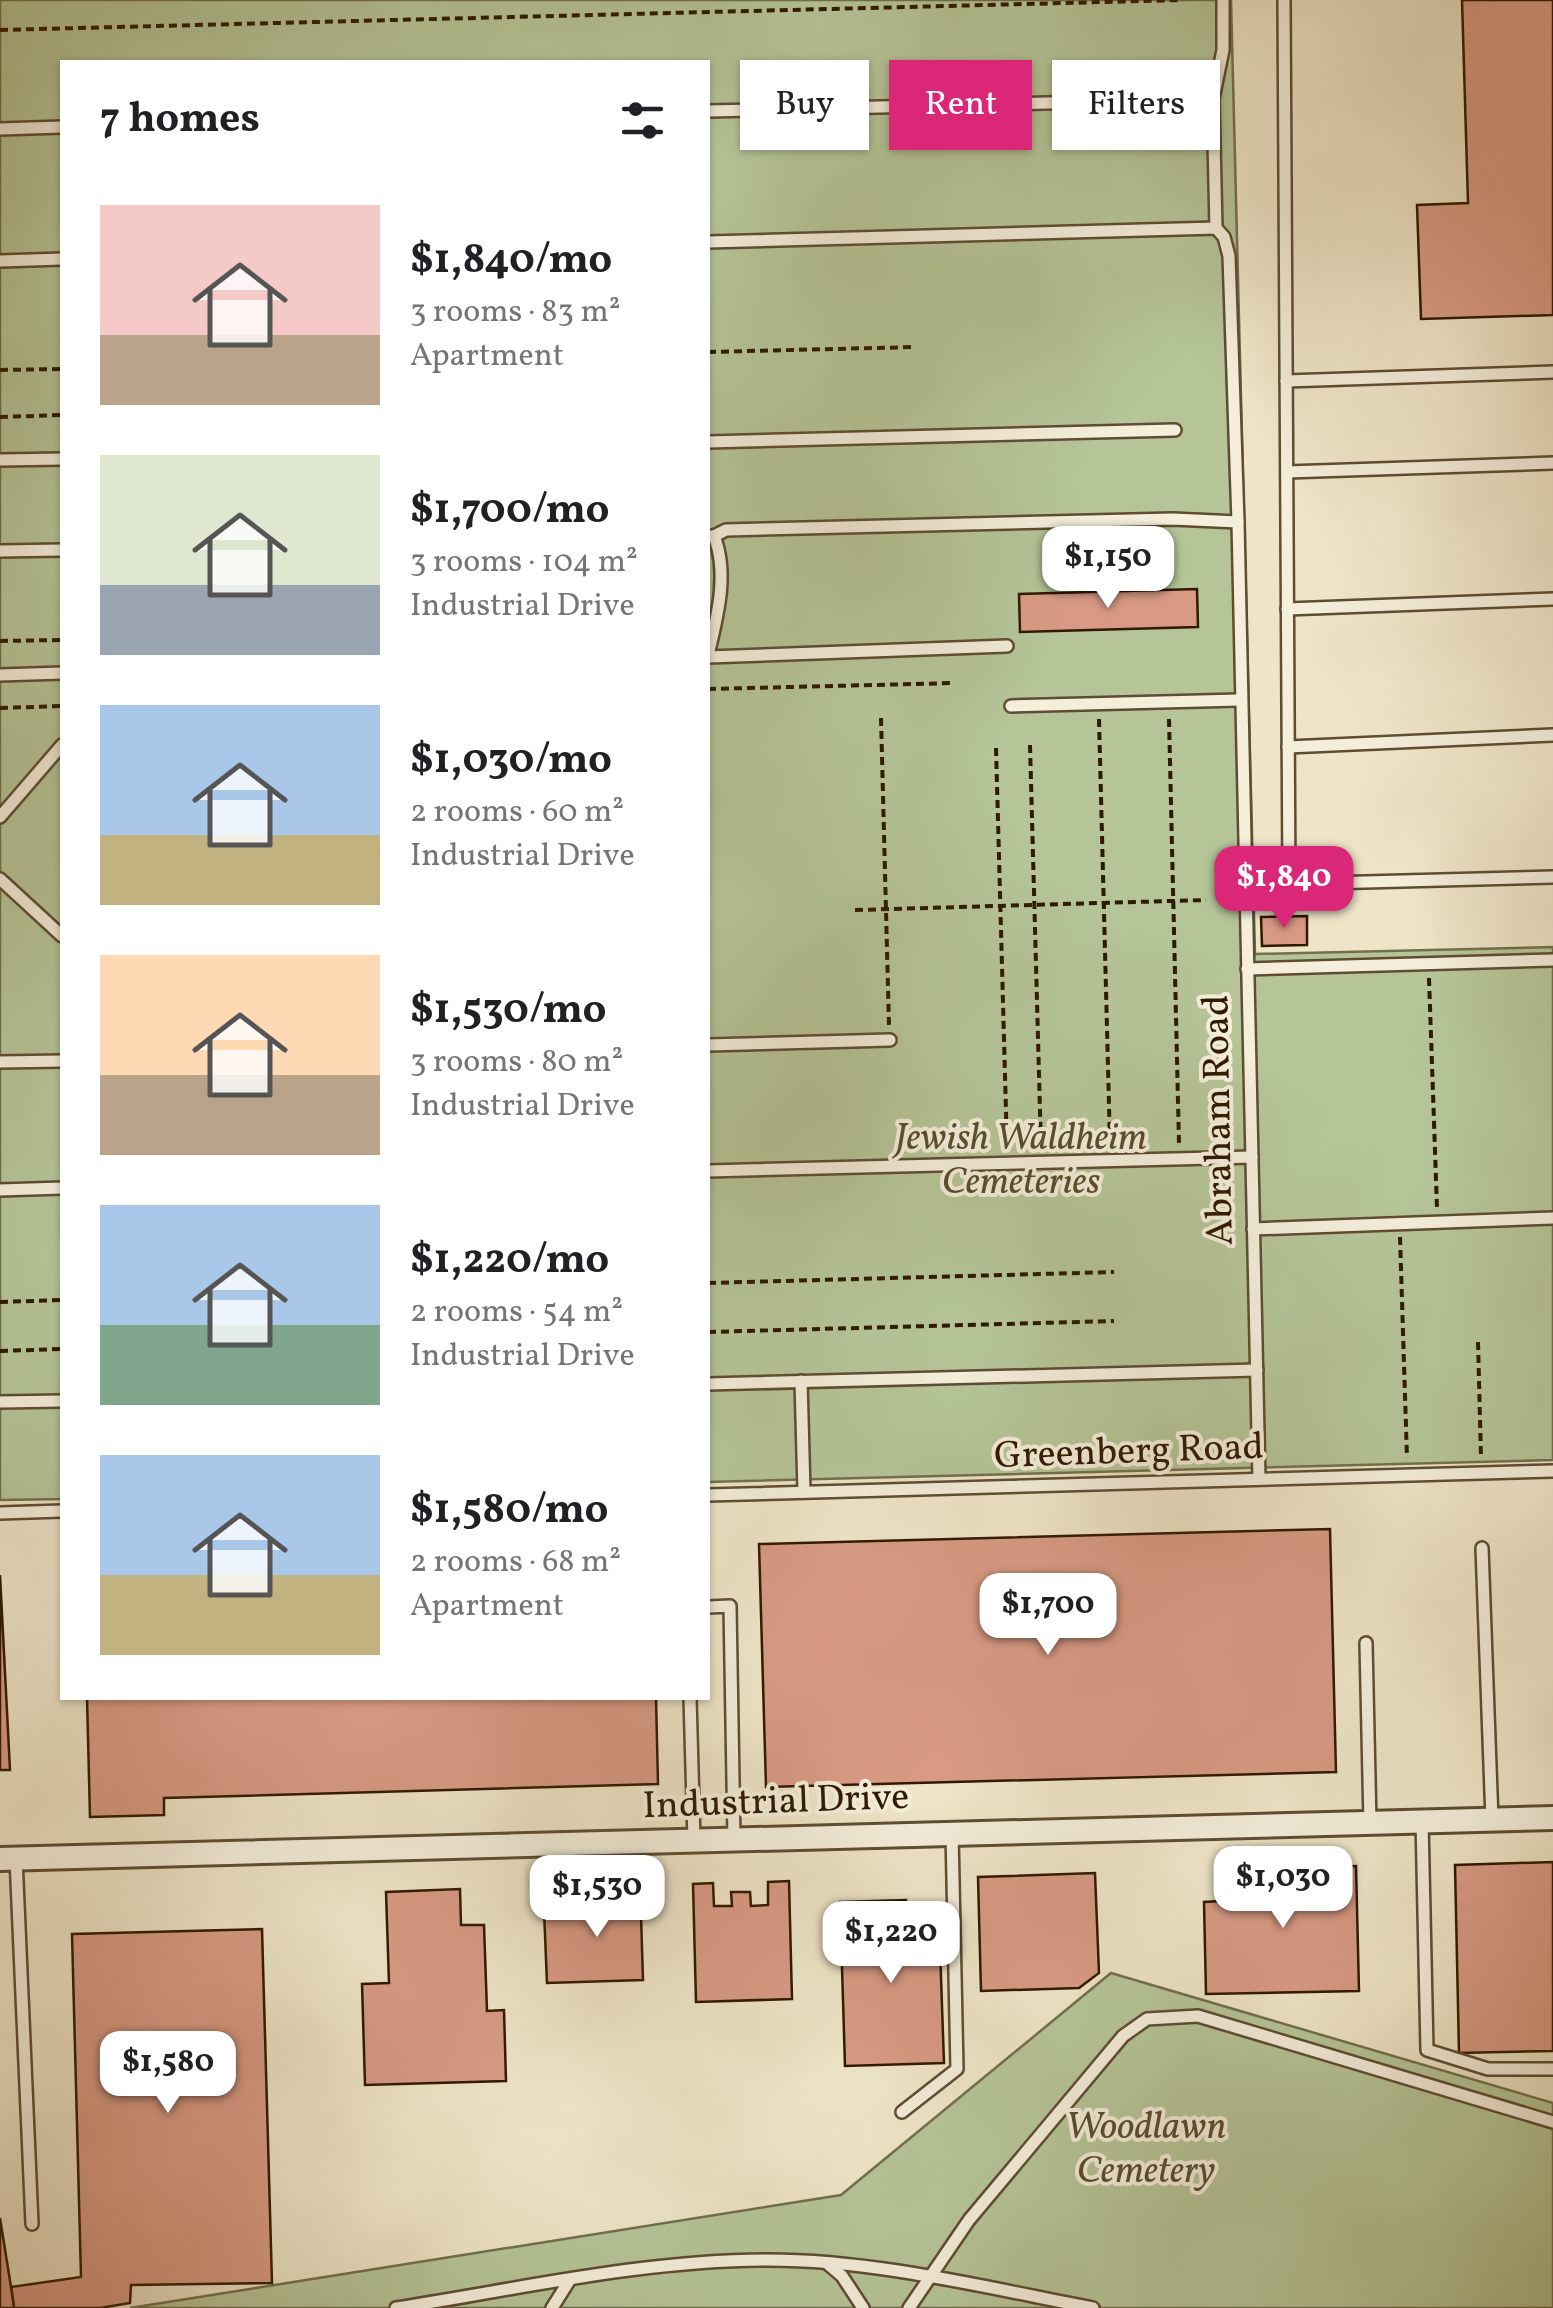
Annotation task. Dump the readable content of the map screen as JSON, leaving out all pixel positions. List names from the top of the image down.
{
  "streets": {
    "street": ["Industrial Drive"],
    "lane": ["Abraham Road", "Greenberg Road"]
  },
  "crossings": [
    ["Abraham Road", "Greenberg Road"]
  ],
  "parks": ["Jewish Waldheim Cemeteries", "Woodlawn Cemetery"],
  "page": {
    "chip": ["Buy", "Rent", "Filters"],
    "heading": "7 homes",
    "list": [
      {
        "name": "$1,840/mo",
        "note": "3 rooms · 83 m² · Apartment"
      },
      {
        "name": "$1,700/mo",
        "note": "3 rooms · 104 m² · Industrial Drive"
      },
      {
        "name": "$1,030/mo",
        "note": "2 rooms · 60 m² · Industrial Drive"
      },
      {
        "name": "$1,530/mo",
        "note": "3 rooms · 80 m² · Industrial Drive"
      },
      {
        "name": "$1,220/mo",
        "note": "2 rooms · 54 m² · Industrial Drive"
      },
      {
        "name": "$1,580/mo",
        "note": "2 rooms · 68 m² · Apartment"
      }
    ],
    "price": [
      "$1,150",
      "$1,840",
      "$1,700",
      "$1,030",
      "$1,530",
      "$1,220",
      "$1,580"
    ]
  }
}
